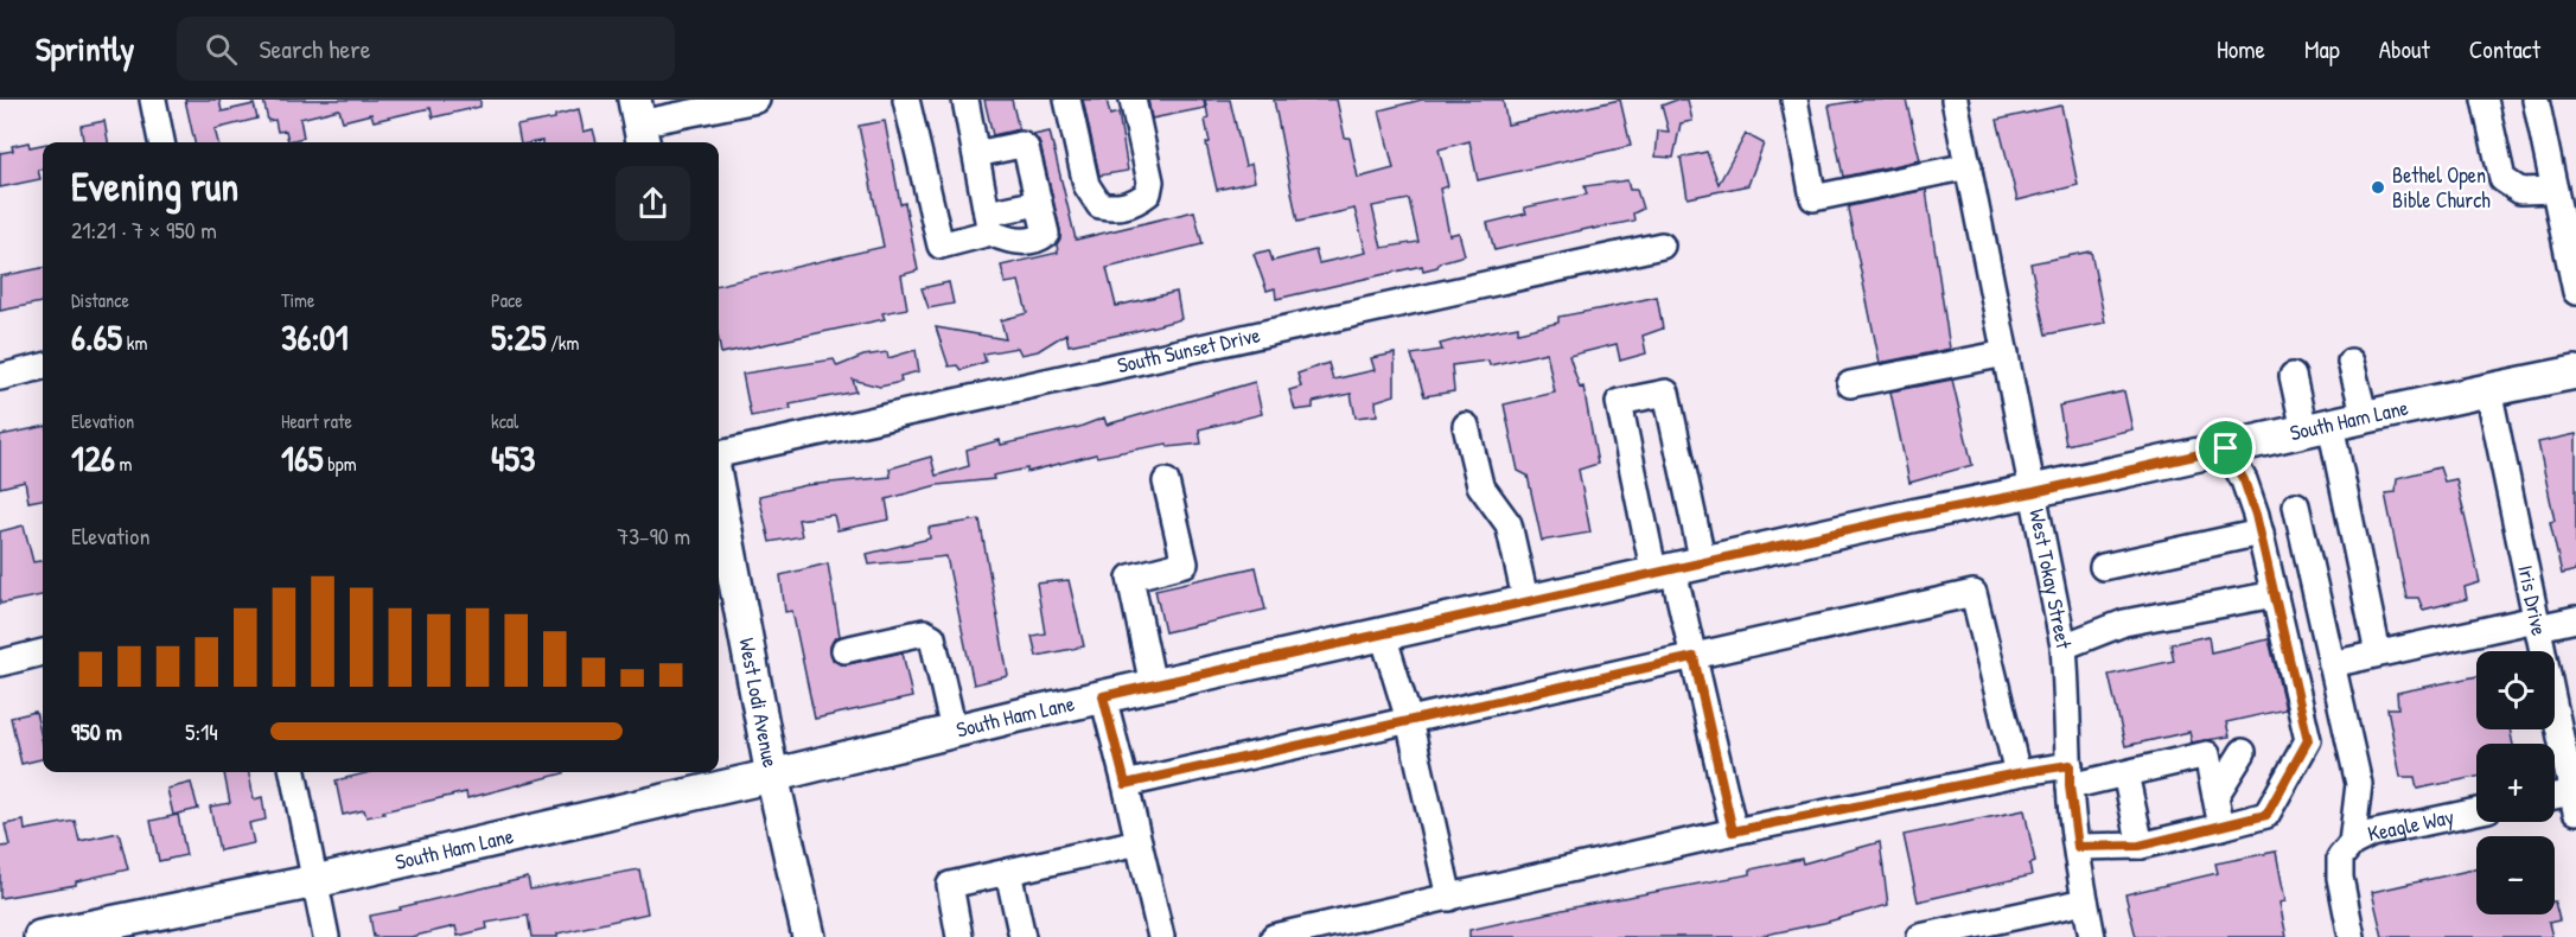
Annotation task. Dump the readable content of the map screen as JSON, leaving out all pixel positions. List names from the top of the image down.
{
  "streets": {
    "main road": ["South Ham Lane", "West Lodi Avenue"],
    "street": [
      "South Sunset Drive",
      "West Tokay Street",
      "Iris Drive",
      "Keagle Way"
    ]
  },
  "crossings": [
    ["South Ham Lane", "West Tokay Street"],
    ["South Ham Lane", "Iris Drive"],
    ["South Ham Lane", "West Lodi Avenue"]
  ],
  "places": ["Bethel Open Bible Church"],
  "page": {
    "header": "Sprintly",
    "search": "Search here",
    "nav": [
      "Home",
      "Map",
      "About",
      "Contact"
    ],
    "heading": ["Evening run", "21:21 · 7 × 950 m"],
    "stats": [
      ["Distance", "6.65 km"],
      ["Time", "36:01"],
      ["Pace", "5:25 /km"],
      ["Elevation", "126 m"],
      ["Heart rate", "165 bpm"],
      ["kcal", "453"]
    ],
    "chart": ["Elevation", "73–90 m"],
    "map_buttons": ["+", "−"],
    "list": [
      {
        "name": "950 m",
        "note": "5:14"
      }
    ]
  }
}
